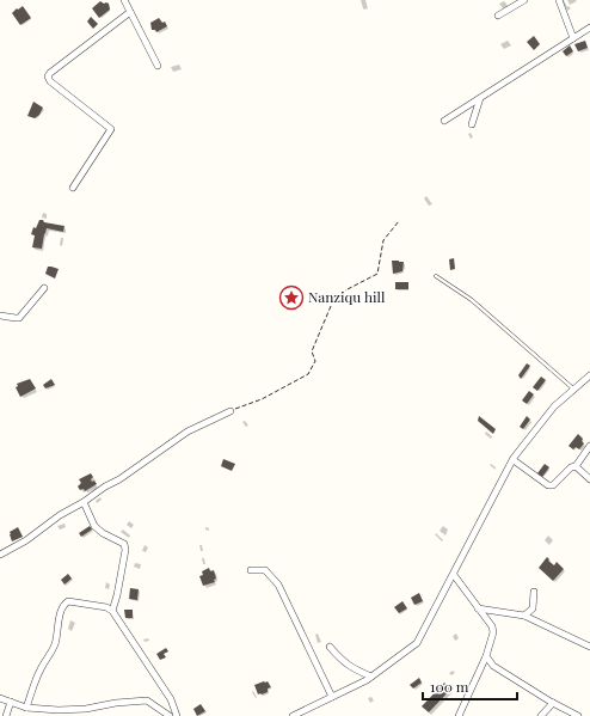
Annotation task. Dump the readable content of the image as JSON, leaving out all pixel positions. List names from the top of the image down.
{
  "places": {
    "place": ["Nanziqu hill"]
  },
  "scale_bar": "100 m"
}
